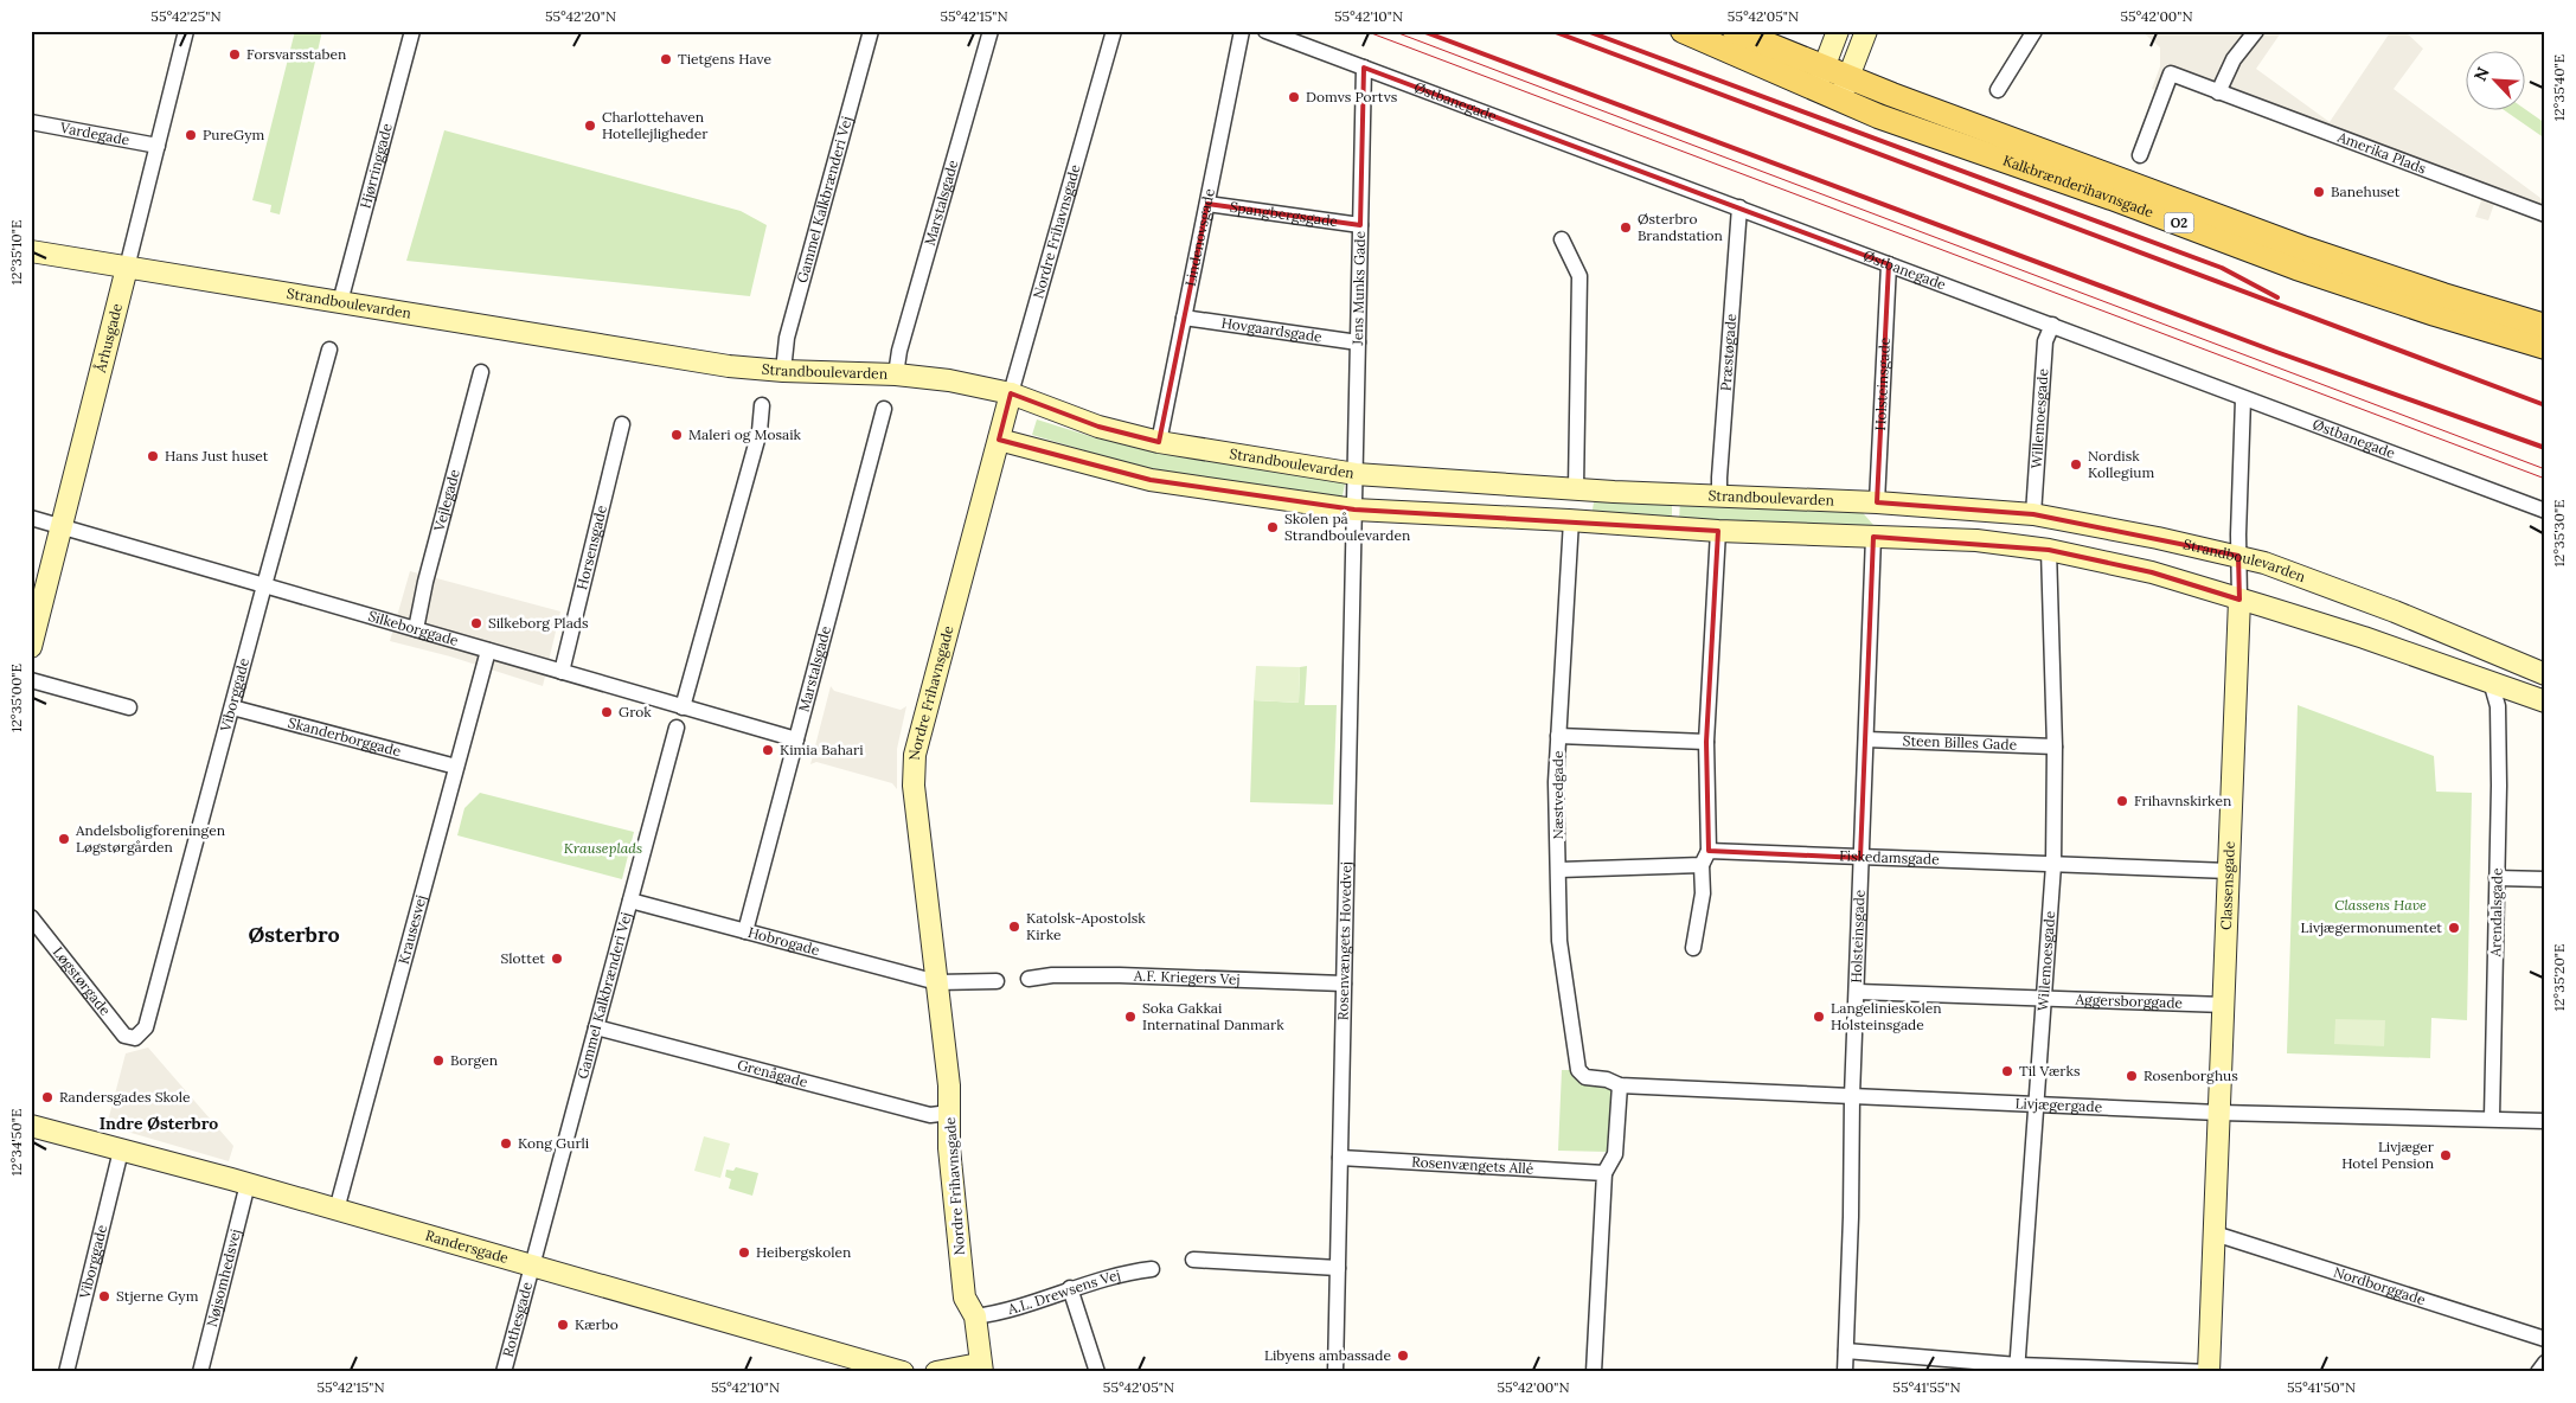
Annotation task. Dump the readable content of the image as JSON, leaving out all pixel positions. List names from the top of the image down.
{
  "streets": {
    "main road": ["Kalkbrænderihavnsgade", "O2"],
    "street": [
      "Østbanegade",
      "Vardegade",
      "Amerika Plads",
      "Hjørringgade",
      "Gammel Kalkbrænderi Vej",
      "Marstalsgade",
      "Spangbergsgade",
      "Nordre Frihavnsgade",
      "Lindenovsgade",
      "Jens Munks Gade",
      "Strandboulevarden",
      "Hovgaardsgade",
      "Århusgade",
      "Præstøgade",
      "Holsteinsgade",
      "Willemoesgade",
      "Vejlegade",
      "Horsensgade",
      "Silkeborggade",
      "Viborggade",
      "Skanderborggade",
      "Steen Billes Gade",
      "Næstvedgade",
      "Fiskedamsgade",
      "Classensgade",
      "Arendalsgade",
      "Krausesvej",
      "Rosenvængets Hovedvej",
      "Hobrogade",
      "A.F. Kriegers Vej",
      "Løgstørgade",
      "Aggersborggade",
      "Grenågade",
      "Livjægergade",
      "Rosenvængets Allé",
      "Randersgade",
      "Nøjsomhedsvej",
      "Nordborggade",
      "A.L. Drewsens Vej",
      "Rothesgade"
    ]
  },
  "crossings": [
    ["Østbanegade", "Jens Munks Gade"],
    ["Østbanegade", "Præstøgade"],
    ["Østbanegade", "Holsteinsgade"],
    ["Østbanegade", "Willemoesgade"],
    ["Østbanegade", "Classensgade"],
    ["Vardegade", "Århusgade"],
    ["Hjørringgade", "Strandboulevarden"],
    ["Gammel Kalkbrænderi Vej", "Strandboulevarden"],
    ["Gammel Kalkbrænderi Vej", "Hobrogade"],
    ["Gammel Kalkbrænderi Vej", "Grenågade"],
    ["Gammel Kalkbrænderi Vej", "Randersgade"],
    ["Gammel Kalkbrænderi Vej", "Rothesgade"],
    ["Marstalsgade", "Strandboulevarden"],
    ["Marstalsgade", "Silkeborggade"],
    ["Marstalsgade", "Hobrogade"],
    ["Spangbergsgade", "Lindenovsgade"],
    ["Spangbergsgade", "Jens Munks Gade"],
    ["Nordre Frihavnsgade", "Strandboulevarden"],
    ["Nordre Frihavnsgade", "Hobrogade"],
    ["Nordre Frihavnsgade", "Grenågade"],
    ["Nordre Frihavnsgade", "A.L. Drewsens Vej"],
    ["Lindenovsgade", "Strandboulevarden"],
    ["Lindenovsgade", "Hovgaardsgade"],
    ["Jens Munks Gade", "Strandboulevarden"],
    ["Jens Munks Gade", "Hovgaardsgade"],
    ["Jens Munks Gade", "Rosenvængets Hovedvej"],
    ["Strandboulevarden", "Århusgade"],
    ["Strandboulevarden", "Præstøgade"],
    ["Strandboulevarden", "Holsteinsgade"],
    ["Strandboulevarden", "Willemoesgade"],
    ["Strandboulevarden", "Classensgade"],
    ["Århusgade", "Silkeborggade"],
    ["Holsteinsgade", "Steen Billes Gade"],
    ["Holsteinsgade", "Fiskedamsgade"],
    ["Holsteinsgade", "Aggersborggade"],
    ["Holsteinsgade", "Livjægergade"],
    ["Willemoesgade", "Steen Billes Gade"],
    ["Willemoesgade", "Fiskedamsgade"],
    ["Willemoesgade", "Aggersborggade"],
    ["Willemoesgade", "Livjægergade"],
    ["Vejlegade", "Silkeborggade"],
    ["Horsensgade", "Silkeborggade"],
    ["Silkeborggade", "Viborggade"],
    ["Silkeborggade", "Krausesvej"],
    ["Viborggade", "Skanderborggade"],
    ["Viborggade", "Løgstørgade"],
    ["Viborggade", "Randersgade"],
    ["Skanderborggade", "Krausesvej"],
    ["Næstvedgade", "Fiskedamsgade"],
    ["Næstvedgade", "Livjægergade"],
    ["Fiskedamsgade", "Classensgade"],
    ["Classensgade", "Aggersborggade"],
    ["Classensgade", "Livjægergade"],
    ["Classensgade", "Nordborggade"],
    ["Arendalsgade", "Livjægergade"],
    ["Krausesvej", "Randersgade"],
    ["Rosenvængets Hovedvej", "A.F. Kriegers Vej"],
    ["Rosenvængets Hovedvej", "Rosenvængets Allé"],
    ["Randersgade", "Nøjsomhedsvej"],
    ["Randersgade", "Rothesgade"]
  ],
  "districts": ["Østerbro", "Indre Østerbro"],
  "parks": ["Krauseplads", "Classens Have"],
  "places": [
    "Forsvarsstaben",
    "Tietgens Have",
    "Domvs Portvs",
    "Charlottehaven Hotellejligheder",
    "PureGym",
    "Banehuset",
    "Østerbro Brandstation",
    "Maleri og Mosaik",
    "Hans Just huset",
    "Nordisk Kollegium",
    "Skolen på Strandboulevarden",
    "Silkeborg Plads",
    "Grok",
    "Kimia Bahari",
    "Frihavnskirken",
    "Andelsboligforeningen Løgstørgården",
    "Katolsk-Apostolsk Kirke",
    "Livjægermonumentet",
    "Slottet",
    "Soka Gakkai Internatinal Danmark",
    "Langelinieskolen Holsteinsgade",
    "Borgen",
    "Til Værks",
    "Rosenborghus",
    "Randersgades Skole",
    "Kong Gurli",
    "Livjæger Hotel Pension",
    "Heibergskolen",
    "Stjerne Gym",
    "Kærbo",
    "Libyens ambassade"
  ],
  "north": "top left",
  "coordinates": [
    "55°42'25\"N",
    "55°42'20\"N",
    "55°42'15\"N",
    "55°42'10\"N",
    "55°42'05\"N",
    "55°42'00\"N",
    "12°35'40\"E",
    "12°35'10\"E",
    "12°35'30\"E",
    "12°35'00\"E",
    "12°35'20\"E",
    "12°34'50\"E",
    "55°41'55\"N",
    "55°41'50\"N"
  ]
}
